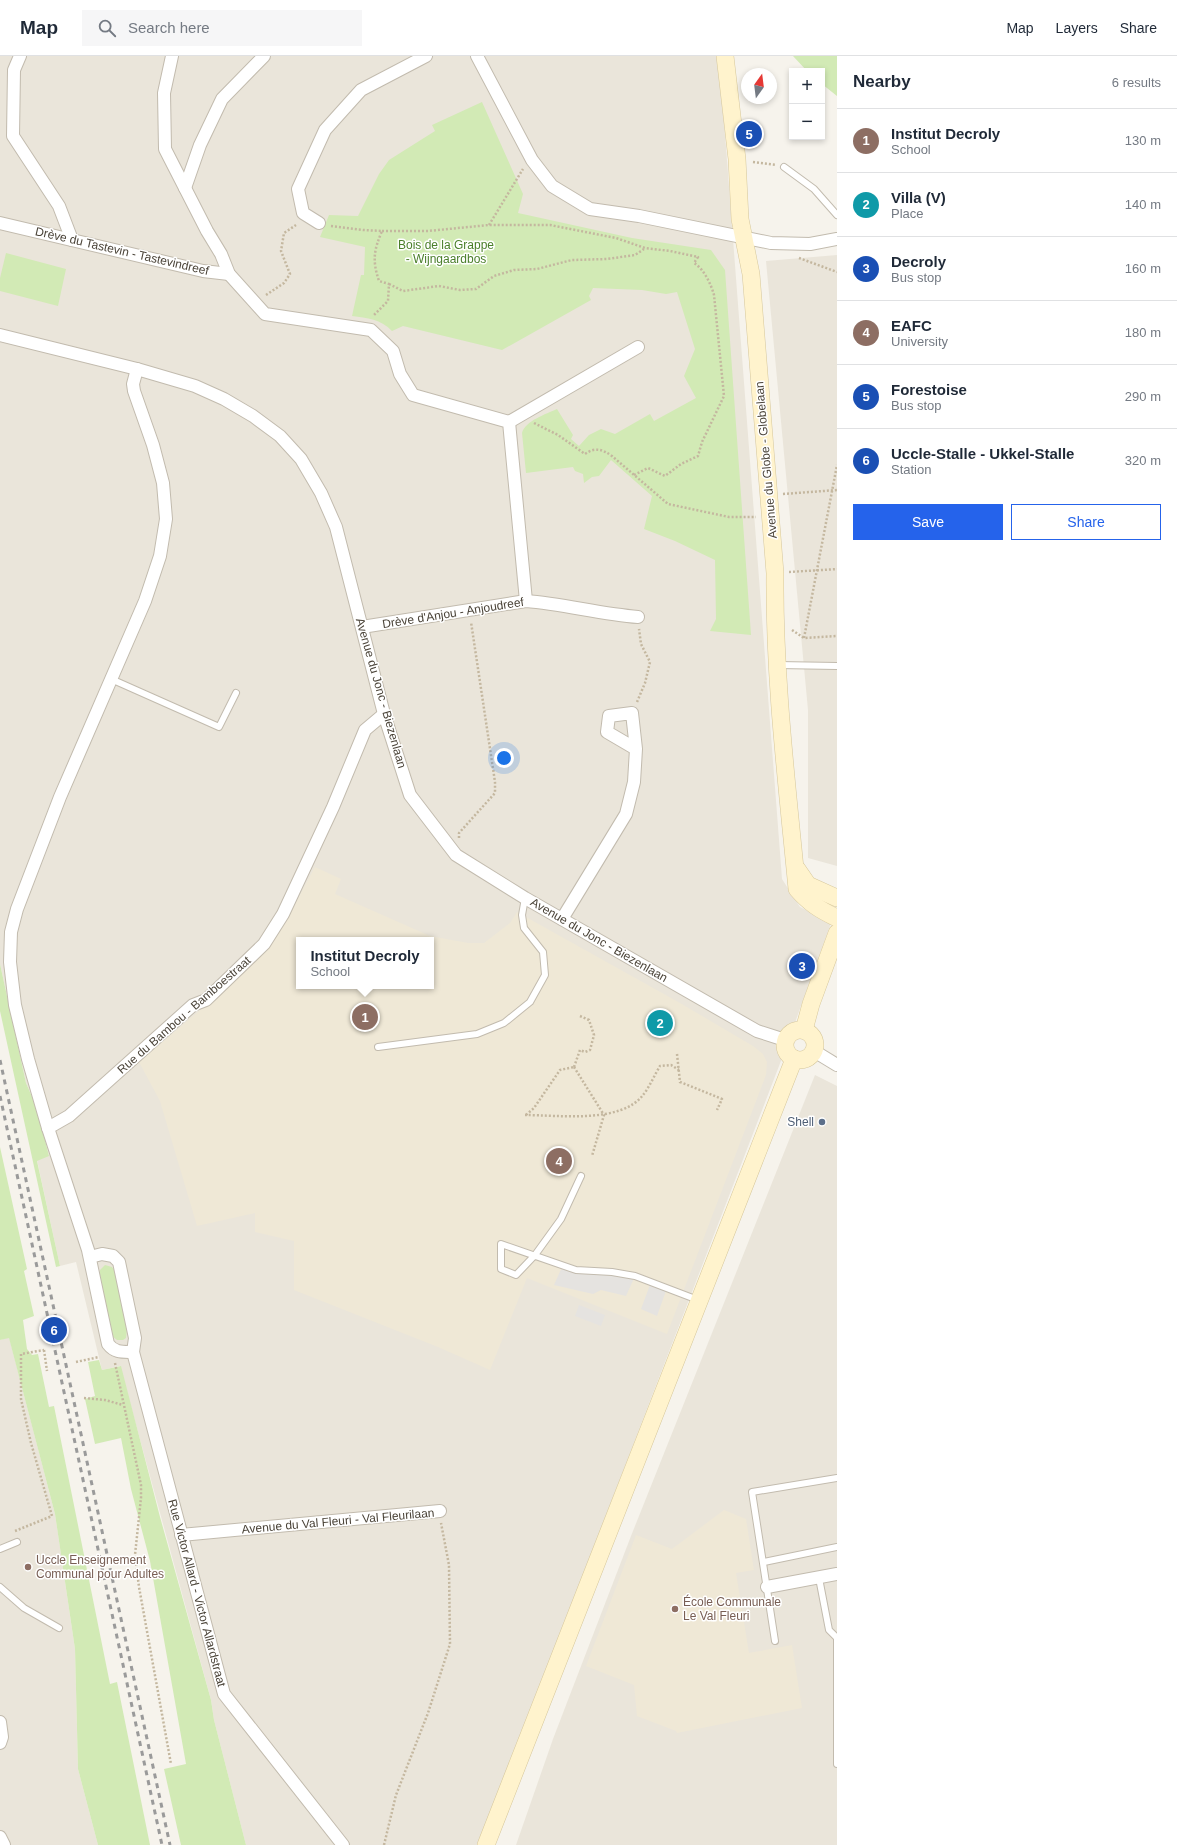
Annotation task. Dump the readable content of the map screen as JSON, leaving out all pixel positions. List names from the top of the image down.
{
  "streets": {
    "street": [
      "Drève du Tastevin - Tastevindreef",
      "Avenue du Globe - Globelaan",
      "Drève d'Anjou - Anjoudreef",
      "Avenue du Jonc - Biezenlaan",
      "Rue du Bambou - Bamboestraat",
      "Avenue du Val Fleuri - Val Fleurilaan",
      "Rue Victor Allard - Victor Allardstraat"
    ]
  },
  "crossings": [
    ["Drève d'Anjou - Anjoudreef", "Avenue du Jonc - Biezenlaan"],
    ["Avenue du Jonc - Biezenlaan", "Rue du Bambou - Bamboestraat"],
    ["Avenue du Val Fleuri - Val Fleurilaan", "Rue Victor Allard - Victor Allardstraat"]
  ],
  "parks": ["Bois de la Grappe - Wijngaardbos"],
  "places": ["Shell", "Uccle Enseignement Communal pour Adultes", "École Communale Le Val Fleuri"],
  "north": "top",
  "page": {
    "header": "Map",
    "search": "Search here",
    "nav": ["Map", "Layers", "Share"],
    "heading": ["Nearby", "6 results"],
    "map_buttons": ["+", "−"],
    "list": [
      {
        "mark": "1",
        "name": "Institut Decroly",
        "note": "School",
        "value": "130 m"
      },
      {
        "mark": "2",
        "name": "Villa (V)",
        "note": "Place",
        "value": "140 m"
      },
      {
        "mark": "3",
        "name": "Decroly",
        "note": "Bus stop",
        "value": "160 m"
      },
      {
        "mark": "4",
        "name": "EAFC",
        "note": "University",
        "value": "180 m"
      },
      {
        "mark": "5",
        "name": "Forestoise",
        "note": "Bus stop",
        "value": "290 m"
      },
      {
        "mark": "6",
        "name": "Uccle-Stalle - Ukkel-Stalle",
        "note": "Station",
        "value": "320 m"
      }
    ],
    "pins": [
      "5",
      "3",
      "1",
      "2",
      "4",
      "6"
    ],
    "buttons": ["Save", "Share"],
    "popup": ["Institut Decroly", "School"]
  }
}
